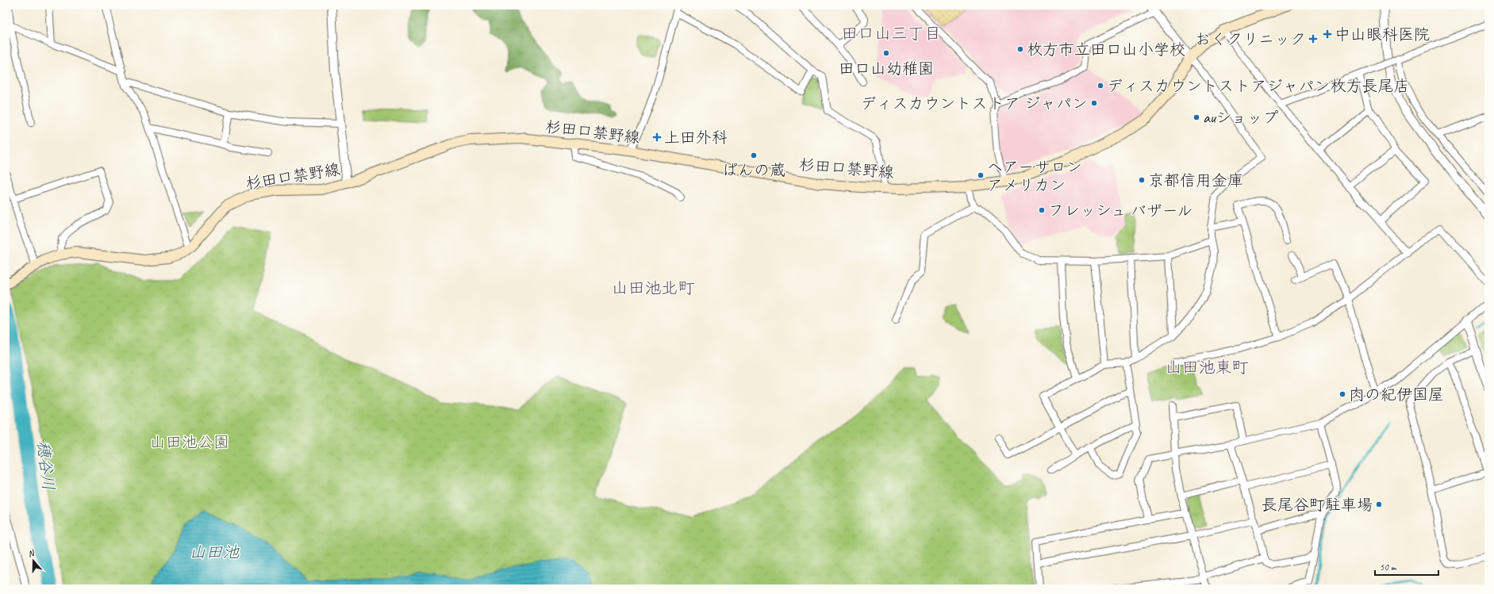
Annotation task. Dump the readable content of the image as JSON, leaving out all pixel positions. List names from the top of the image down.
{
  "streets": {
    "main road": ["杉田口禁野線"]
  },
  "districts": ["田口山三丁目", "山田池北町", "山田池東町"],
  "water": ["穂谷川", "山田池"],
  "parks": ["山田池公園"],
  "places": {
    "health": ["中山眼科医院", "おくクリニック", "上田外科"],
    "other": [
      "枚方市立田口山小学校",
      "田口山幼稚園",
      "ディスカウントストアジャパン枚方長尾店",
      "ディスカウントストア ジャパン",
      "auショップ",
      "ぱんの蔵",
      "ヘアーサロン アメリカン",
      "京都信用金庫",
      "フレッシュ バザール",
      "肉の紀伊国屋",
      "長尾谷町駐車場"
    ]
  },
  "scale_bar": "50 m",
  "north": "top"
}
